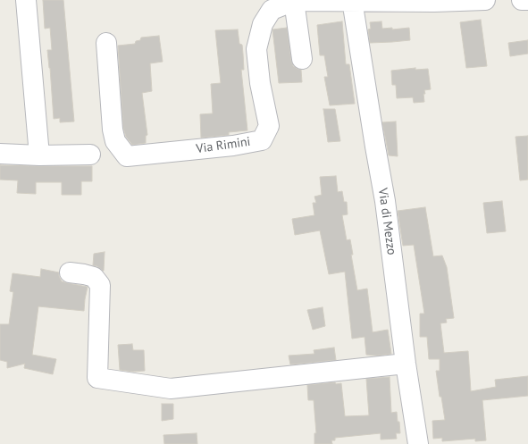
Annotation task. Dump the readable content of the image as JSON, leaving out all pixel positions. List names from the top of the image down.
{
  "streets": {
    "street": ["Via Rimini", "Via di Mezzo"]
  },
  "crossings": [
    ["Via Rimini", "Via di Mezzo"]
  ]
}
